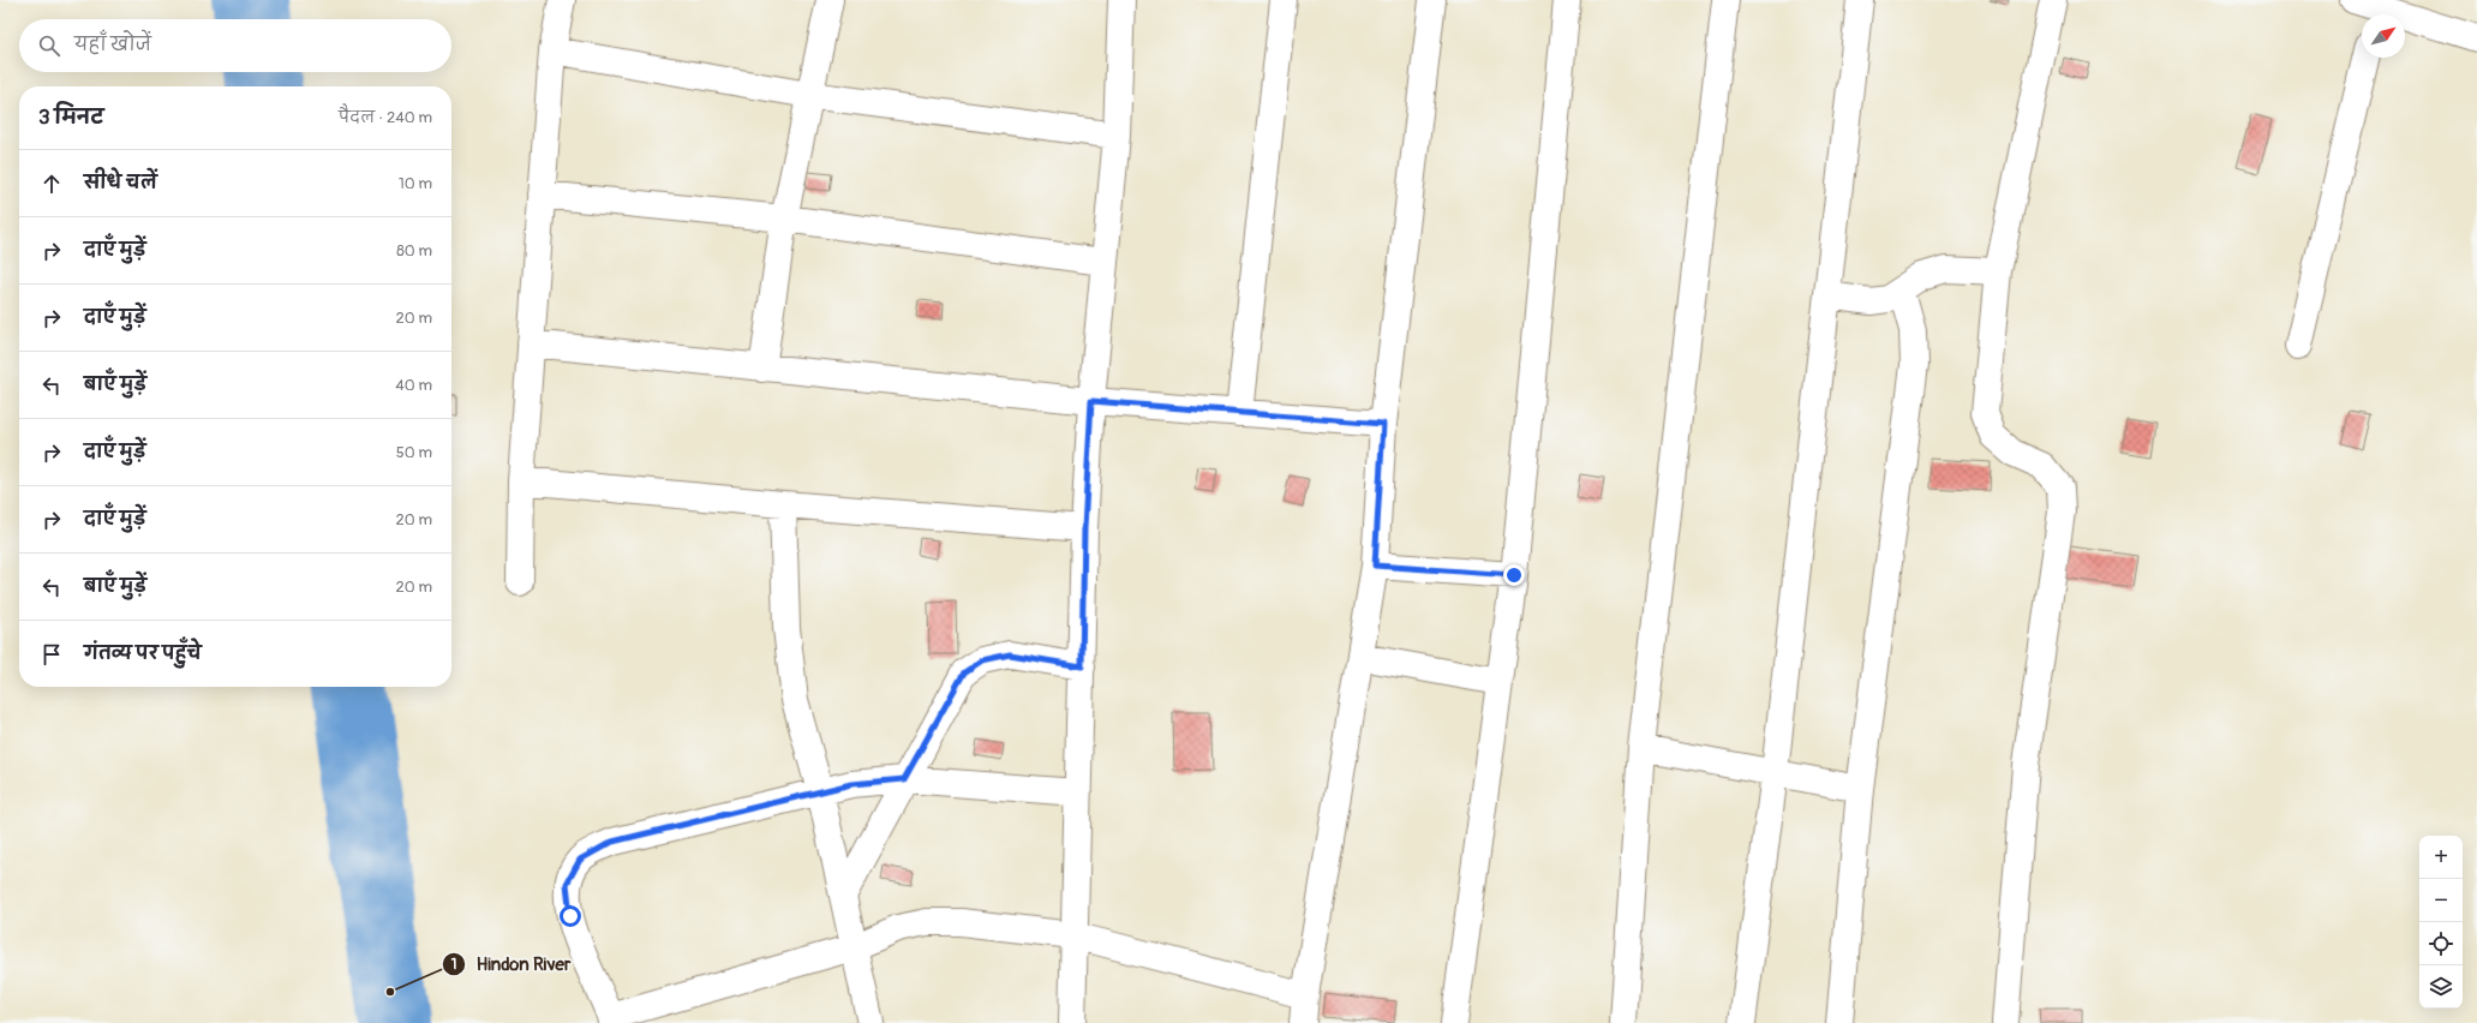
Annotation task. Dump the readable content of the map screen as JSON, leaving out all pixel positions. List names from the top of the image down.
{
  "places": ["Hindon River"],
  "north": "top right",
  "page": {
    "search": "यहाँ खोजें",
    "heading": ["3 मिनट", "पैदल · 240 m"],
    "list": [
      ["सीधे चलें", "10 m"],
      ["दाएँ मुड़ें", "80 m"],
      ["दाएँ मुड़ें", "20 m"],
      ["बाएँ मुड़ें", "40 m"],
      ["दाएँ मुड़ें", "50 m"],
      ["दाएँ मुड़ें", "20 m"],
      ["बाएँ मुड़ें", "20 m"],
      "गंतव्य पर पहुँचे"
    ],
    "map_buttons": ["+", "−"]
  }
}
